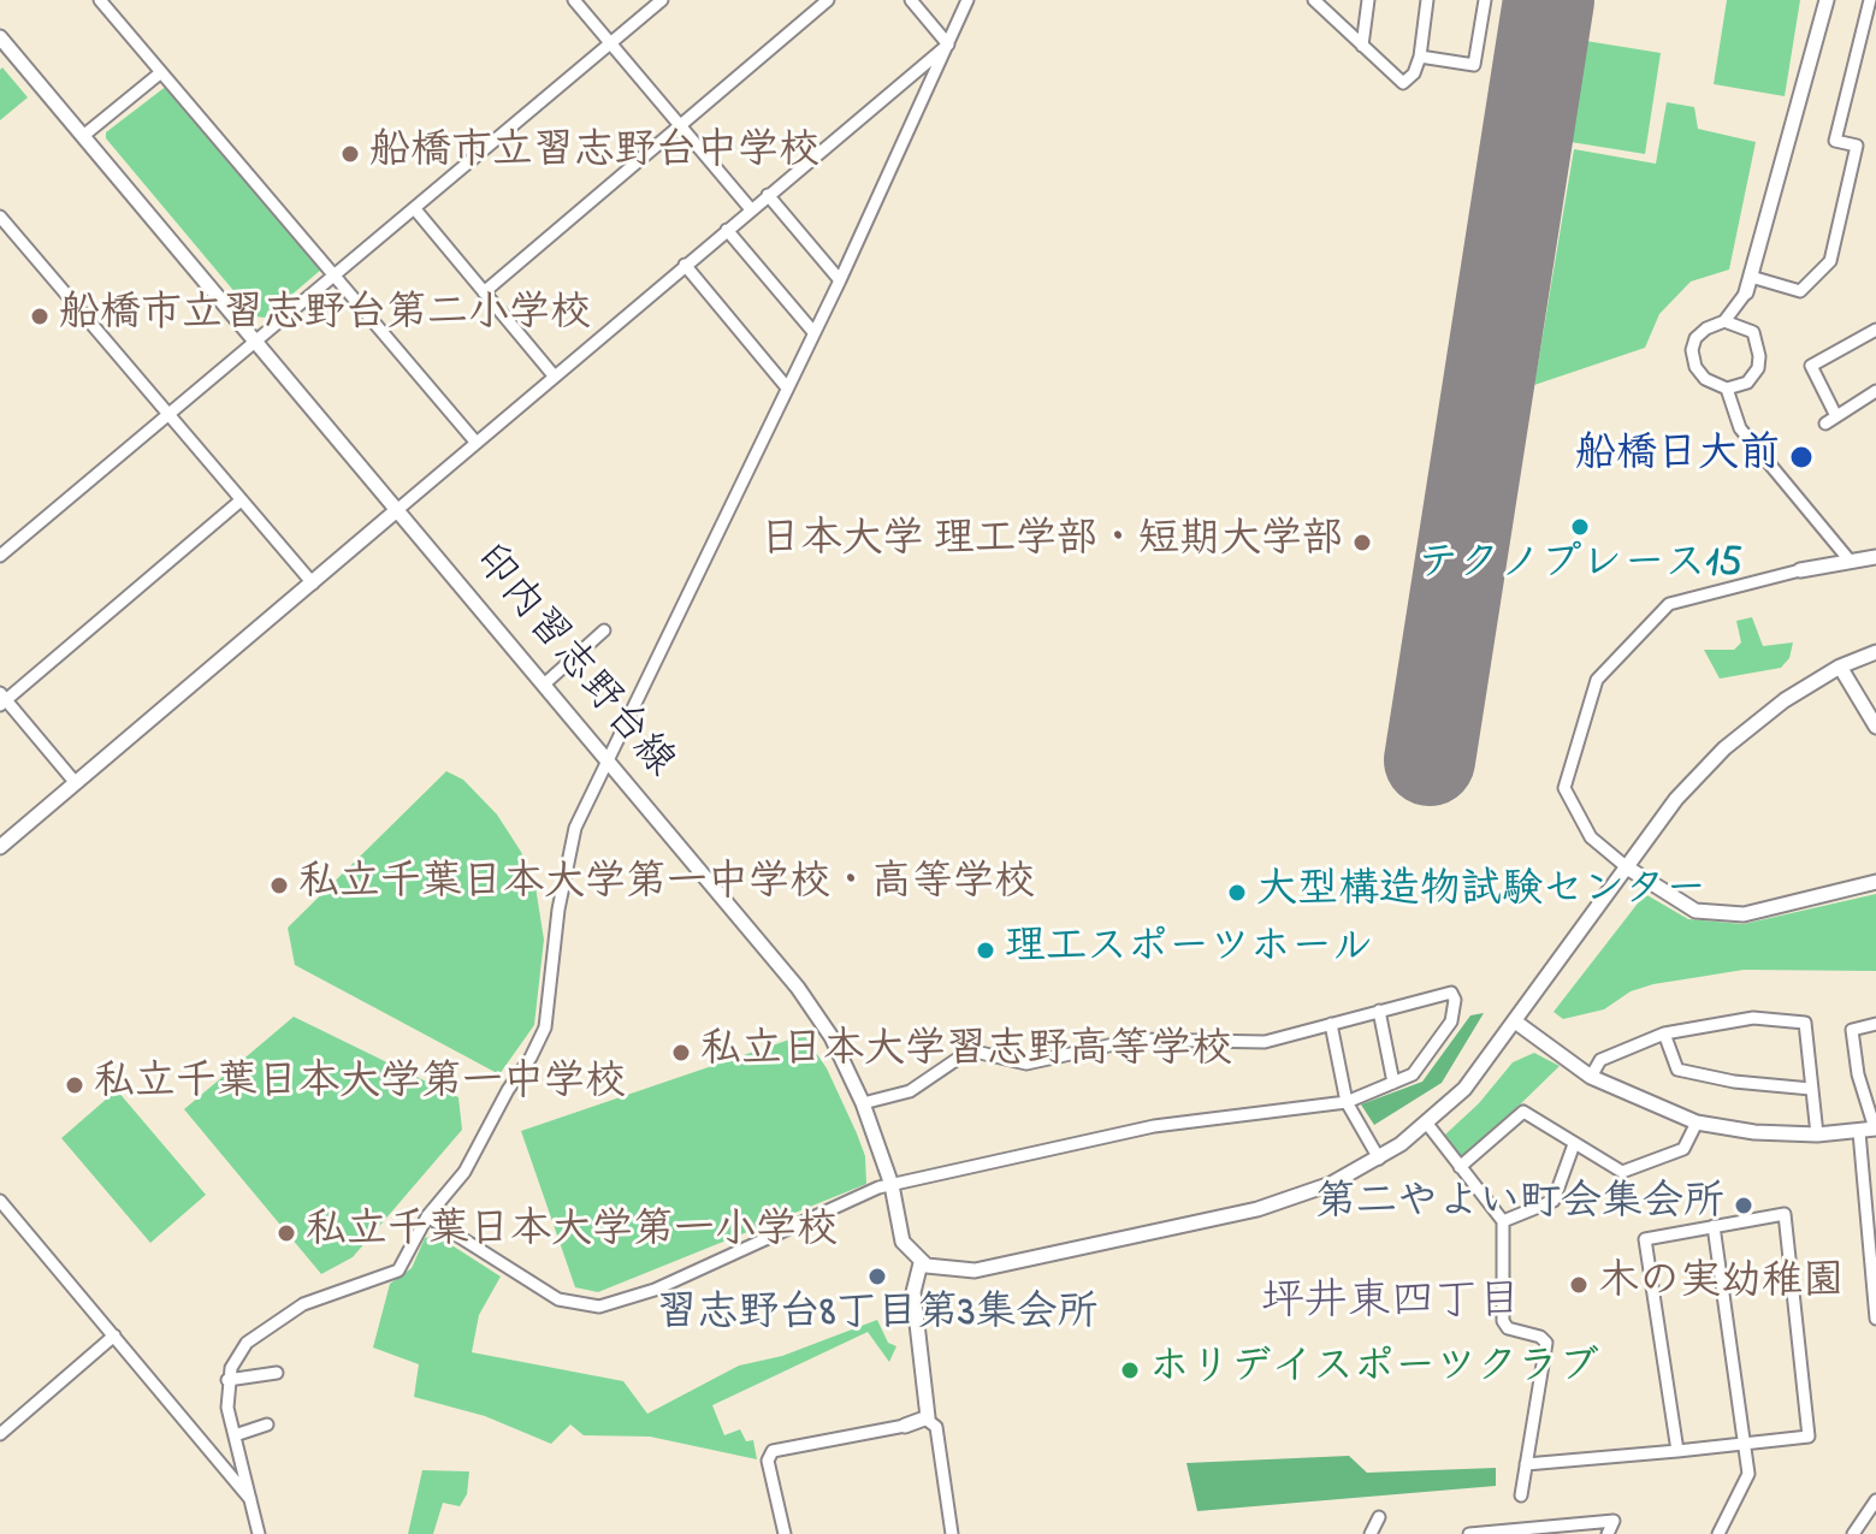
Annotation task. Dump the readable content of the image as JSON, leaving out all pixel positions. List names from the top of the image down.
{
  "streets": {
    "street": ["印内習志野台線"]
  },
  "districts": ["坪井東四丁目"],
  "places": [
    "船橋市立習志野台中学校",
    "船橋市立習志野台第二小学校",
    "船橋日大前",
    "テクノプレース15",
    "日本大学 理工学部・短期大学部",
    "私立千葉日本大学第一中学校・高等学校",
    "大型構造物試験センター",
    "理工スポーツホール",
    "私立日本大学習志野高等学校",
    "私立千葉日本大学第一中学校",
    "第二やよい町会集会所",
    "私立千葉日本大学第一小学校",
    "習志野台8丁目第3集会所",
    "木の実幼稚園",
    "ホリデイスポーツクラブ"
  ]
}
